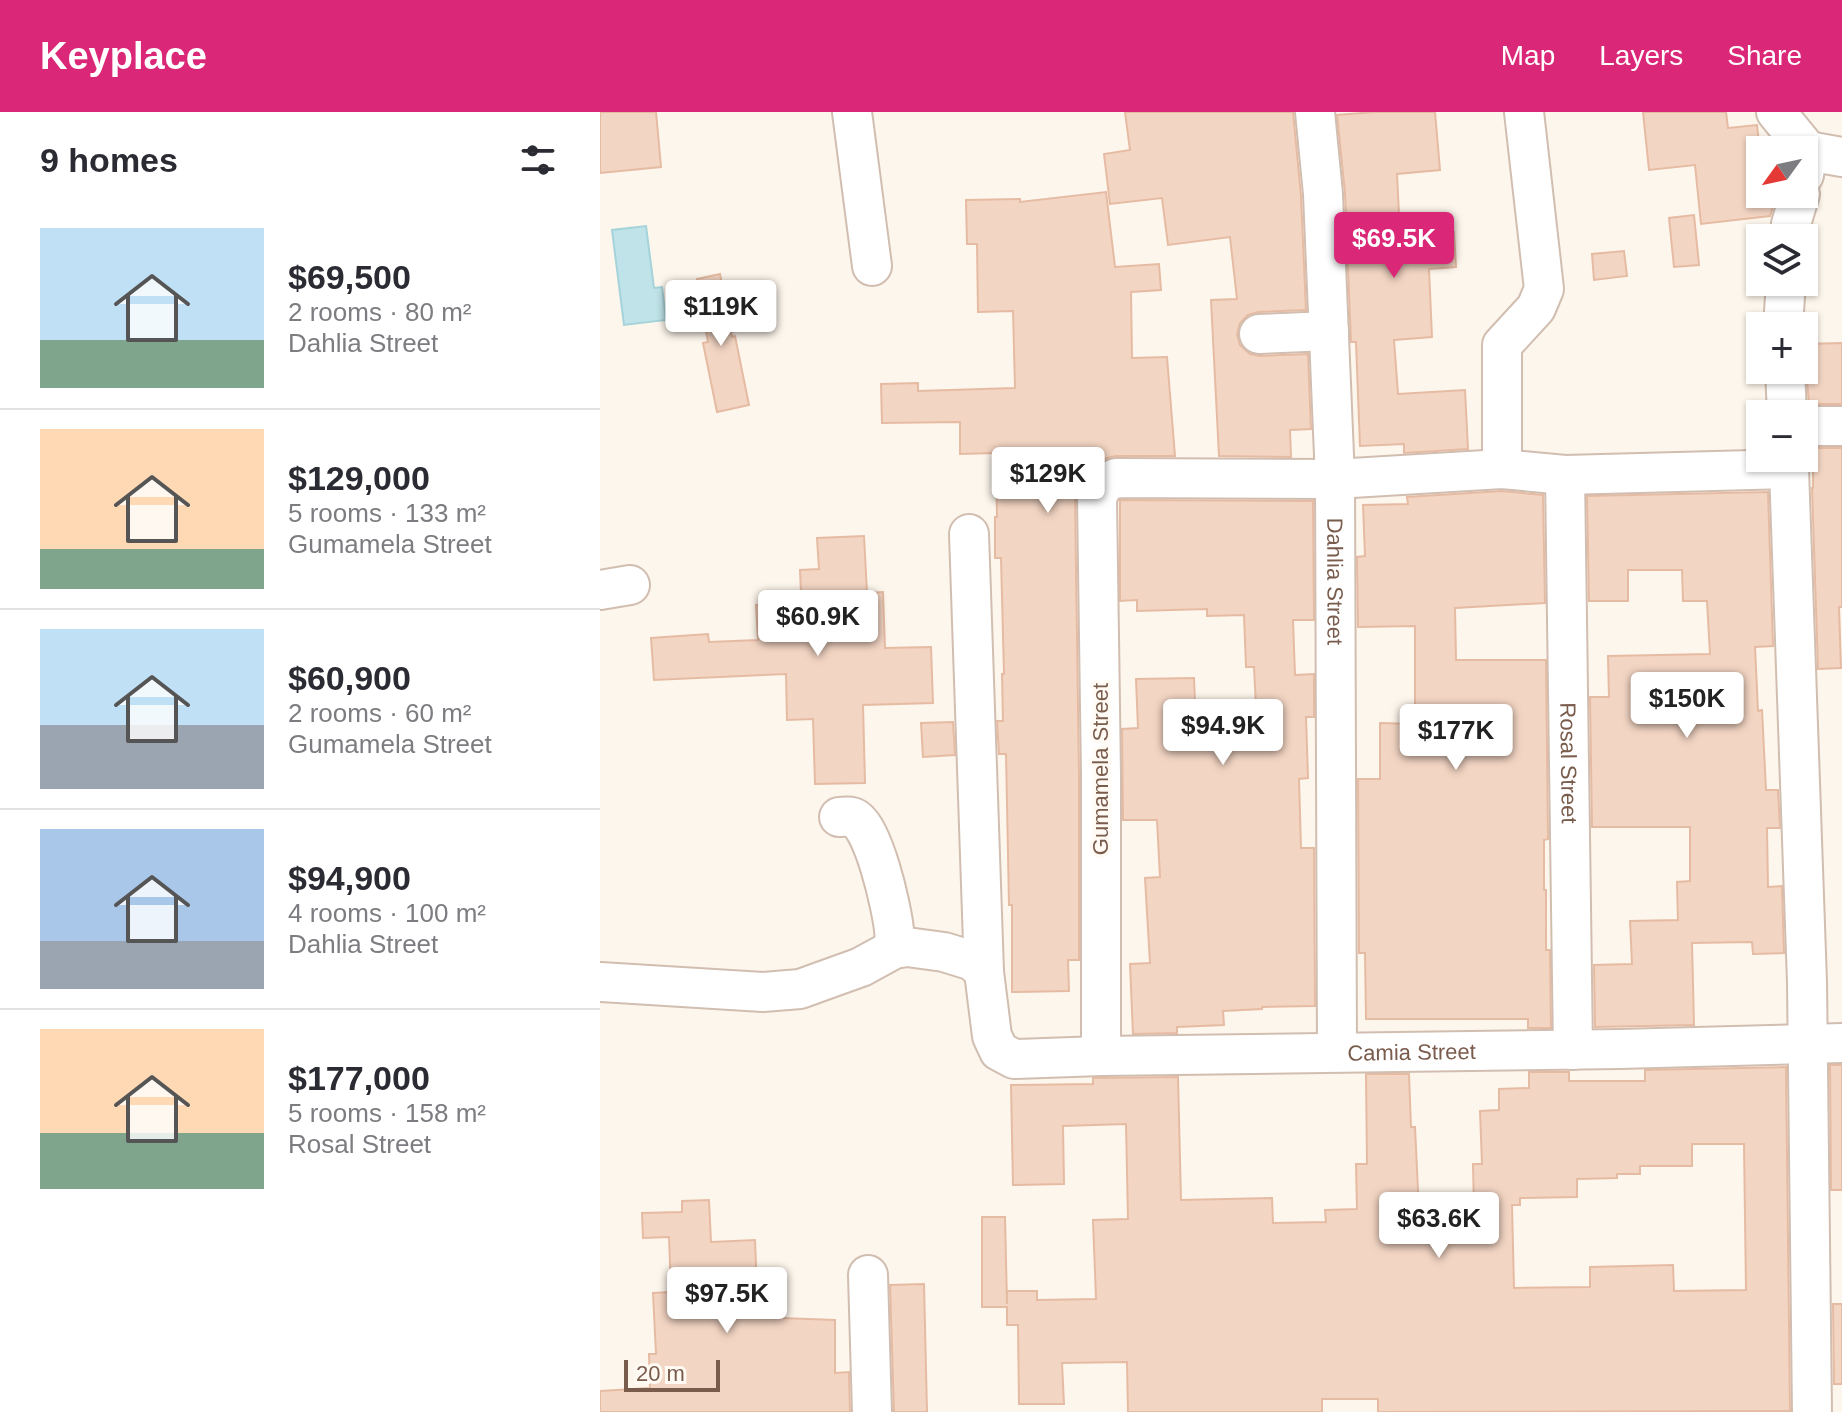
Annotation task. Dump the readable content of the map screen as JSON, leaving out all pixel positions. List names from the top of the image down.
{
  "streets": {
    "street": [
      "Dahlia Street",
      "Rosal Street",
      "Gumamela Street",
      "Camia Street"
    ]
  },
  "crossings": [
    ["Dahlia Street", "Gumamela Street"],
    ["Dahlia Street", "Camia Street"],
    ["Rosal Street", "Camia Street"],
    ["Gumamela Street", "Camia Street"]
  ],
  "scale_bar": "20 m",
  "north": "bottom left",
  "page": {
    "header": "Keyplace",
    "nav": ["Map", "Layers", "Share"],
    "heading": "9 homes",
    "map_buttons": ["+", "−"],
    "list": [
      {
        "name": "$69,500",
        "note": "2 rooms · 80 m² · Dahlia Street"
      },
      {
        "name": "$129,000",
        "note": "5 rooms · 133 m² · Gumamela Street"
      },
      {
        "name": "$60,900",
        "note": "2 rooms · 60 m² · Gumamela Street"
      },
      {
        "name": "$94,900",
        "note": "4 rooms · 100 m² · Dahlia Street"
      },
      {
        "name": "$177,000",
        "note": "5 rooms · 158 m² · Rosal Street"
      }
    ],
    "price": [
      "$69.5K",
      "$119K",
      "$129K",
      "$60.9K",
      "$150K",
      "$94.9K",
      "$177K",
      "$63.6K",
      "$97.5K"
    ],
    "scale": "20 m"
  }
}
